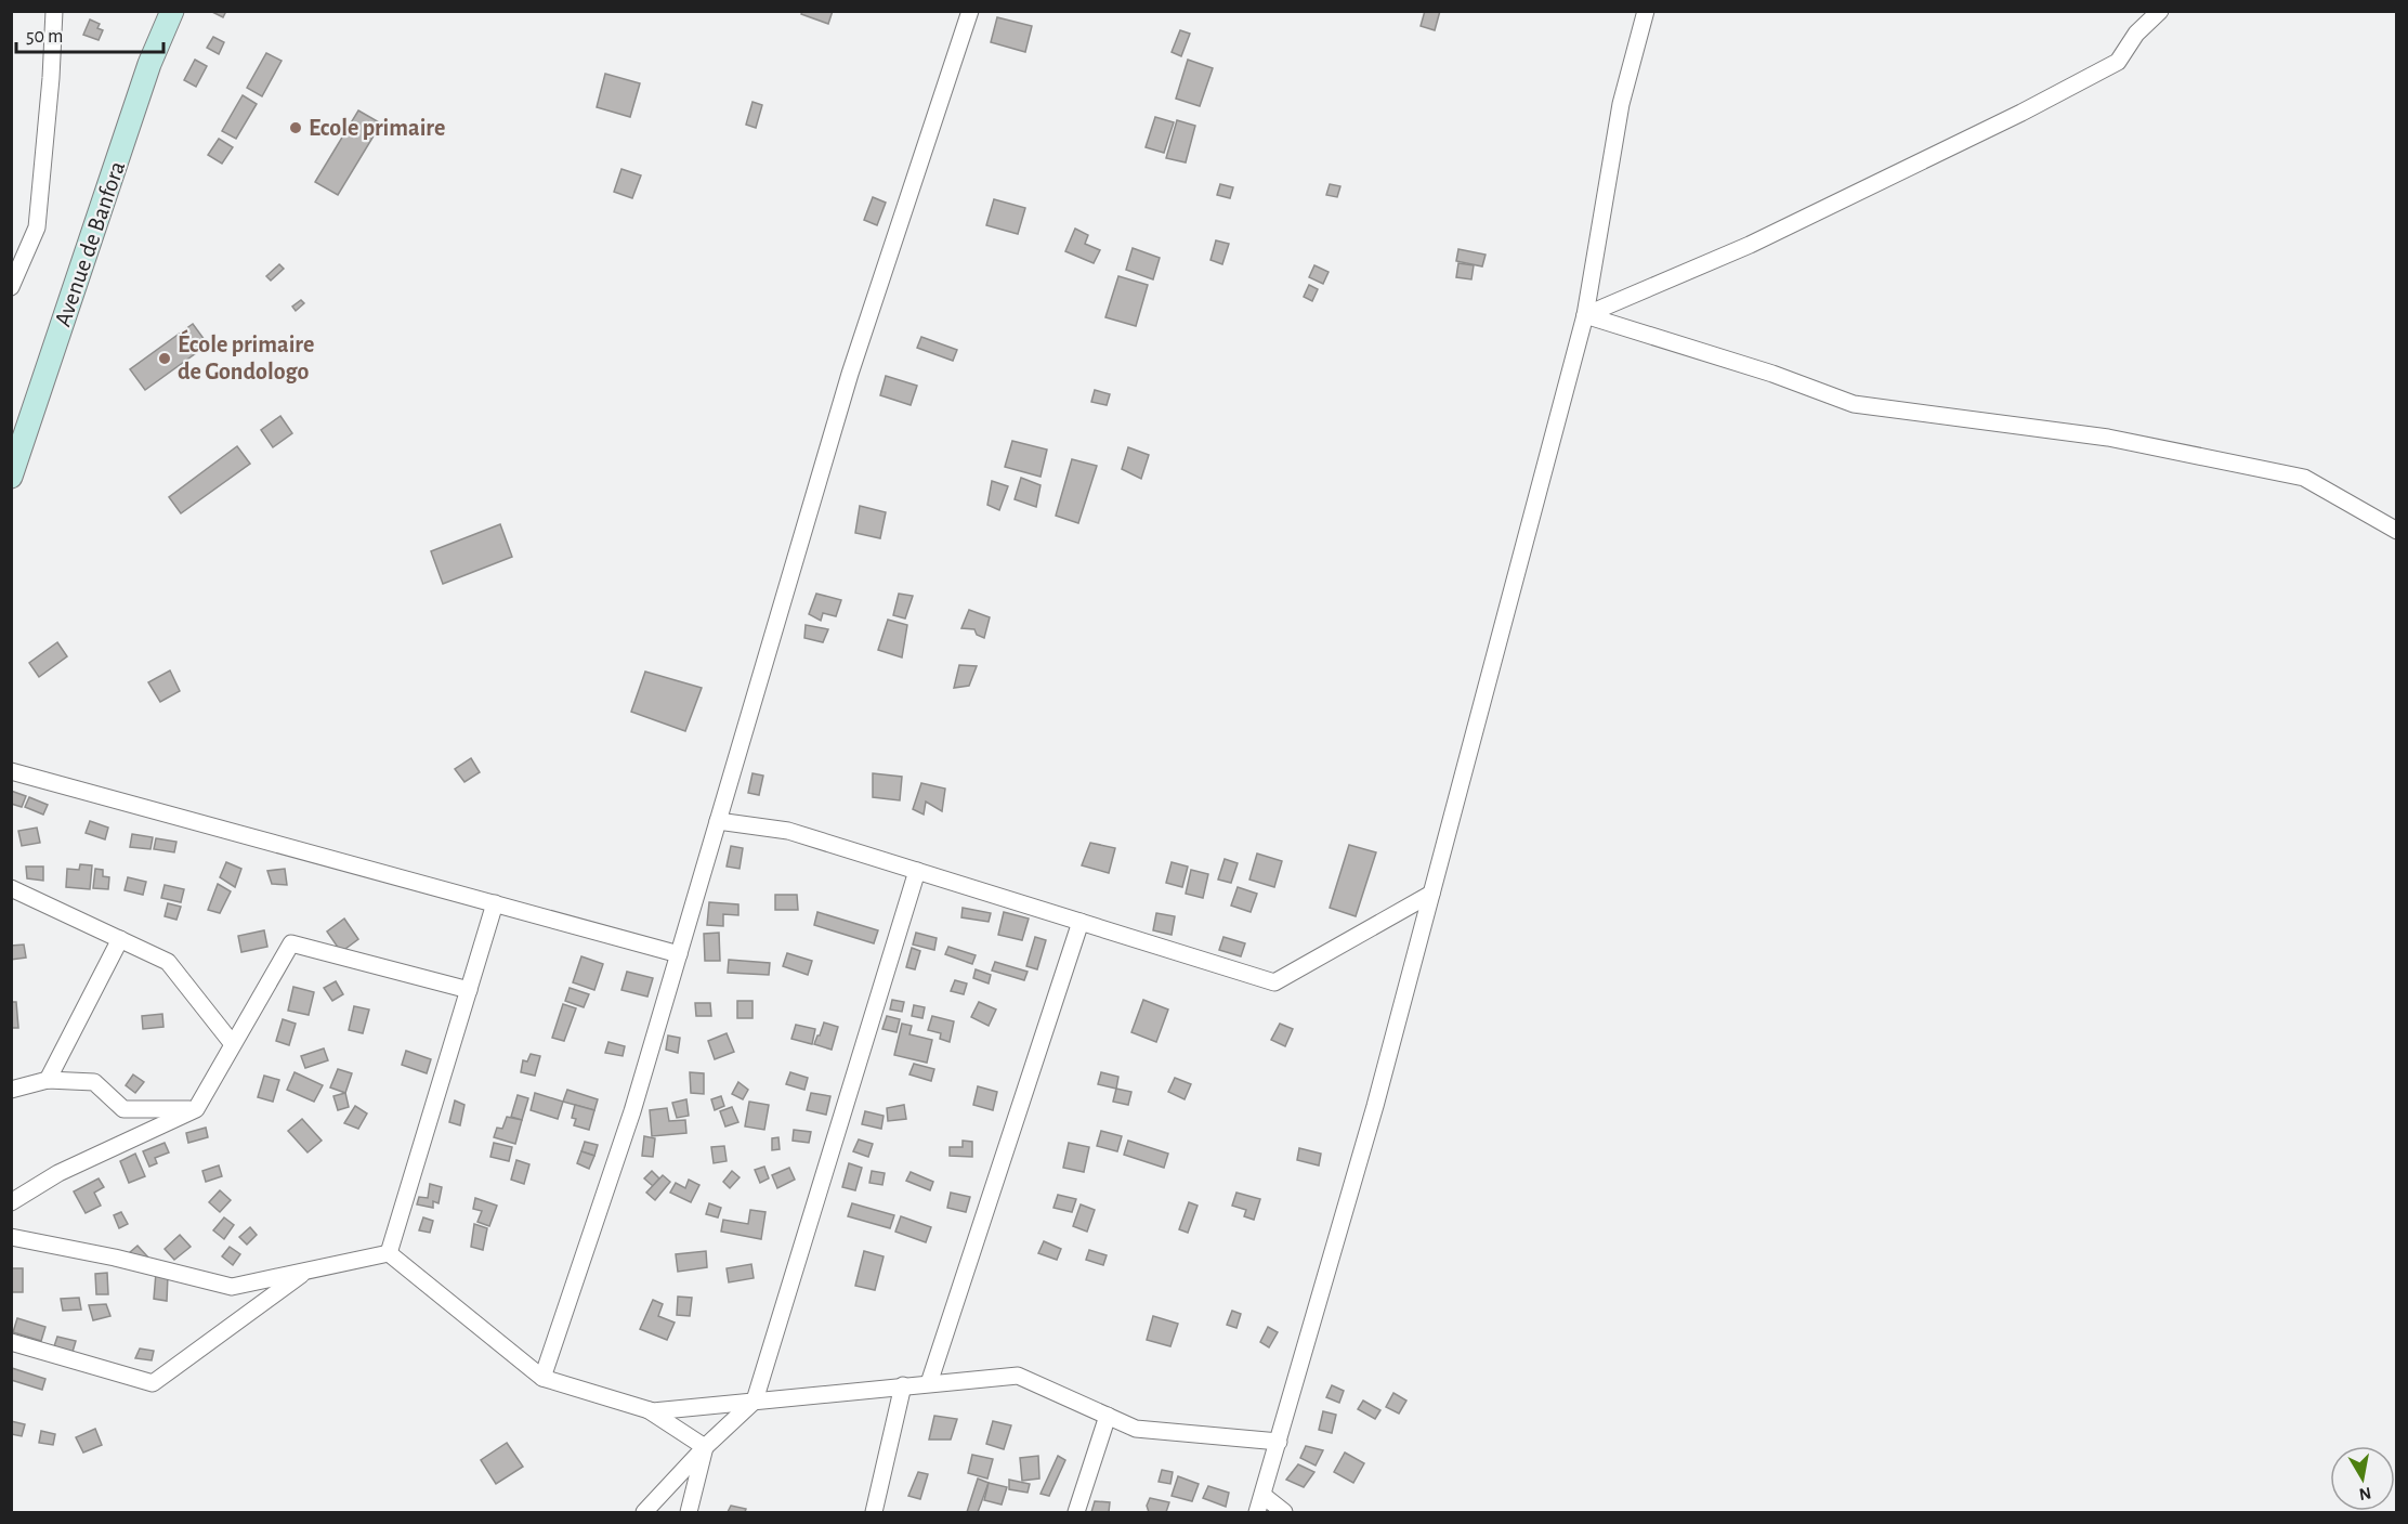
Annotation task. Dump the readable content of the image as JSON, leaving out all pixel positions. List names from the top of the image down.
{
  "streets": {
    "main road": ["Avenue de Banfora"]
  },
  "places": ["Ecole primaire", "École primaire de Gondologo"],
  "scale_bar": "50 m",
  "north": "bottom"
}
